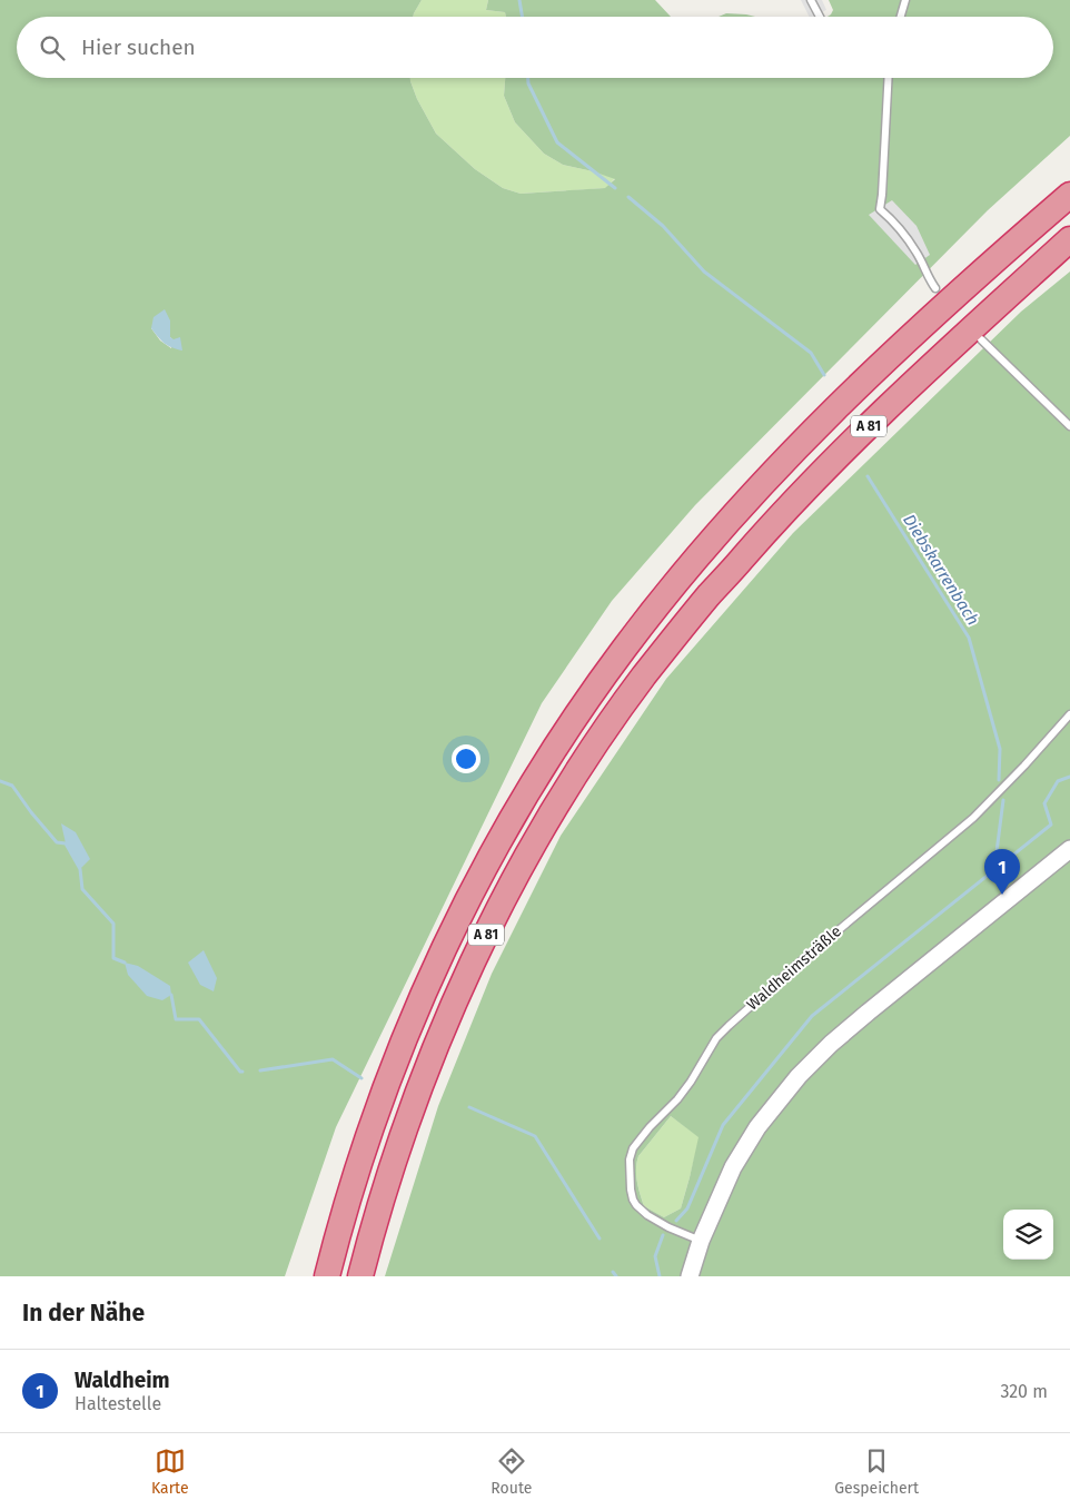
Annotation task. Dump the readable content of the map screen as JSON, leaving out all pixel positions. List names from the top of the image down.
{
  "streets": {
    "highway": ["A 81"],
    "lane": ["Waldheimsträßle"]
  },
  "water": ["Diebskarrenbach"],
  "page": {
    "search": "Hier suchen",
    "pins": "1",
    "heading": "In der Nähe",
    "list": [
      {
        "mark": "1",
        "name": "Waldheim",
        "note": "Haltestelle",
        "value": "320 m"
      }
    ],
    "nav": ["Karte", "Route", "Gespeichert"]
  }
}
